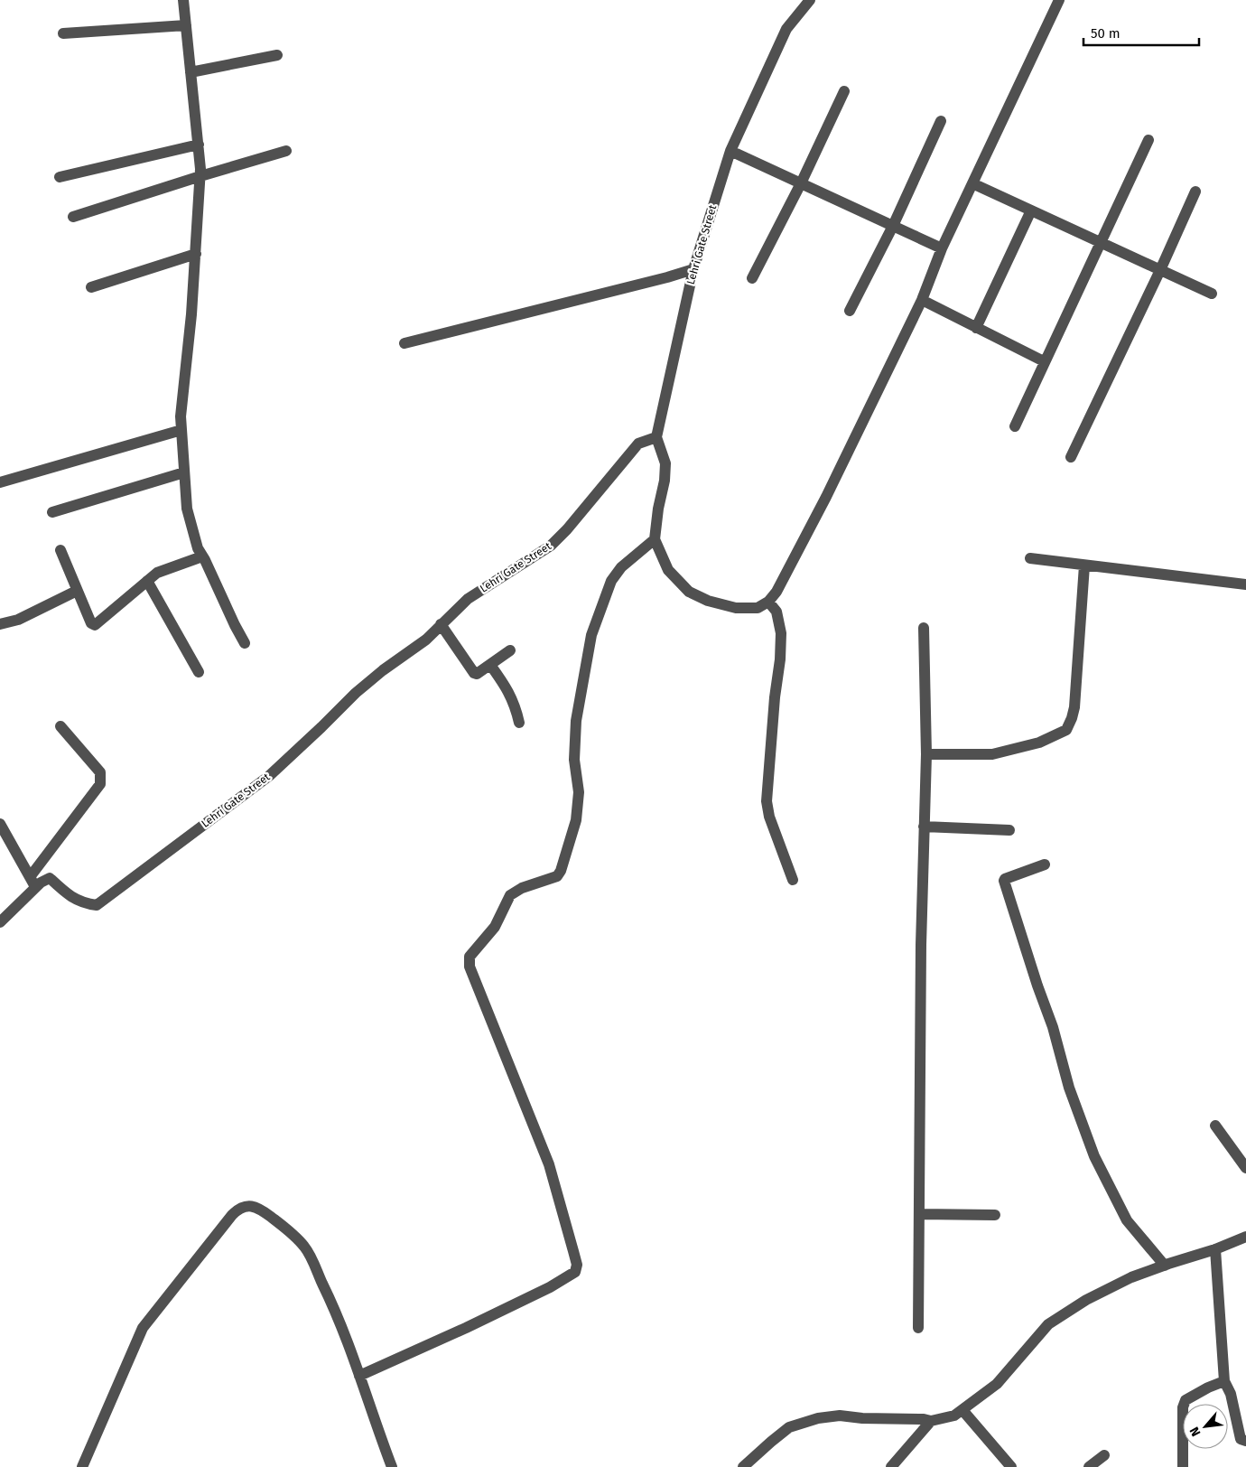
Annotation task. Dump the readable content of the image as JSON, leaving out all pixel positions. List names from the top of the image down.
{
  "streets": {
    "street": ["Lehri Gate Street"]
  },
  "scale_bar": "50 m",
  "north": "bottom left"
}
